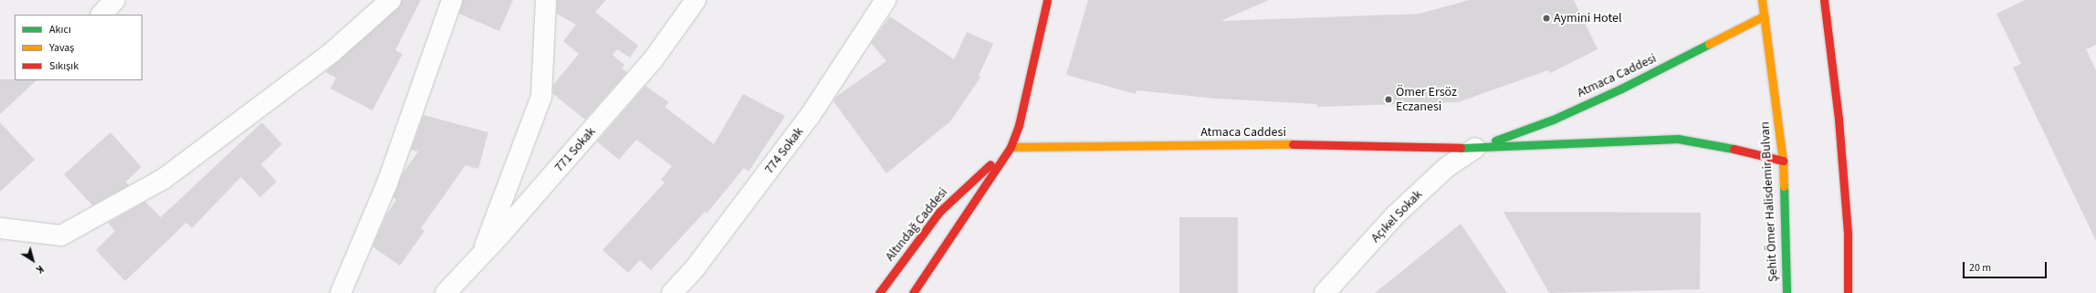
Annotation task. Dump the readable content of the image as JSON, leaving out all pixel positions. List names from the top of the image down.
{
  "streets": {
    "main road": ["Atmaca Caddesi", "Şehit Ömer Halisdemir Bulvarı", "Altındağ Caddesi"],
    "street": ["771 Sokak", "774 Sokak", "Açıkel Sokak"]
  },
  "crossings": [
    ["Atmaca Caddesi", "Şehit Ömer Halisdemir Bulvarı"],
    ["Atmaca Caddesi", "Açıkel Sokak"],
    ["Atmaca Caddesi", "Altındağ Caddesi"]
  ],
  "places": ["Aymini Hotel", "Ömer Ersöz Eczanesi"],
  "legend": ["Akıcı", "Yavaş", "Sıkışık"],
  "scale_bar": "20 m",
  "north": "bottom right"
}
